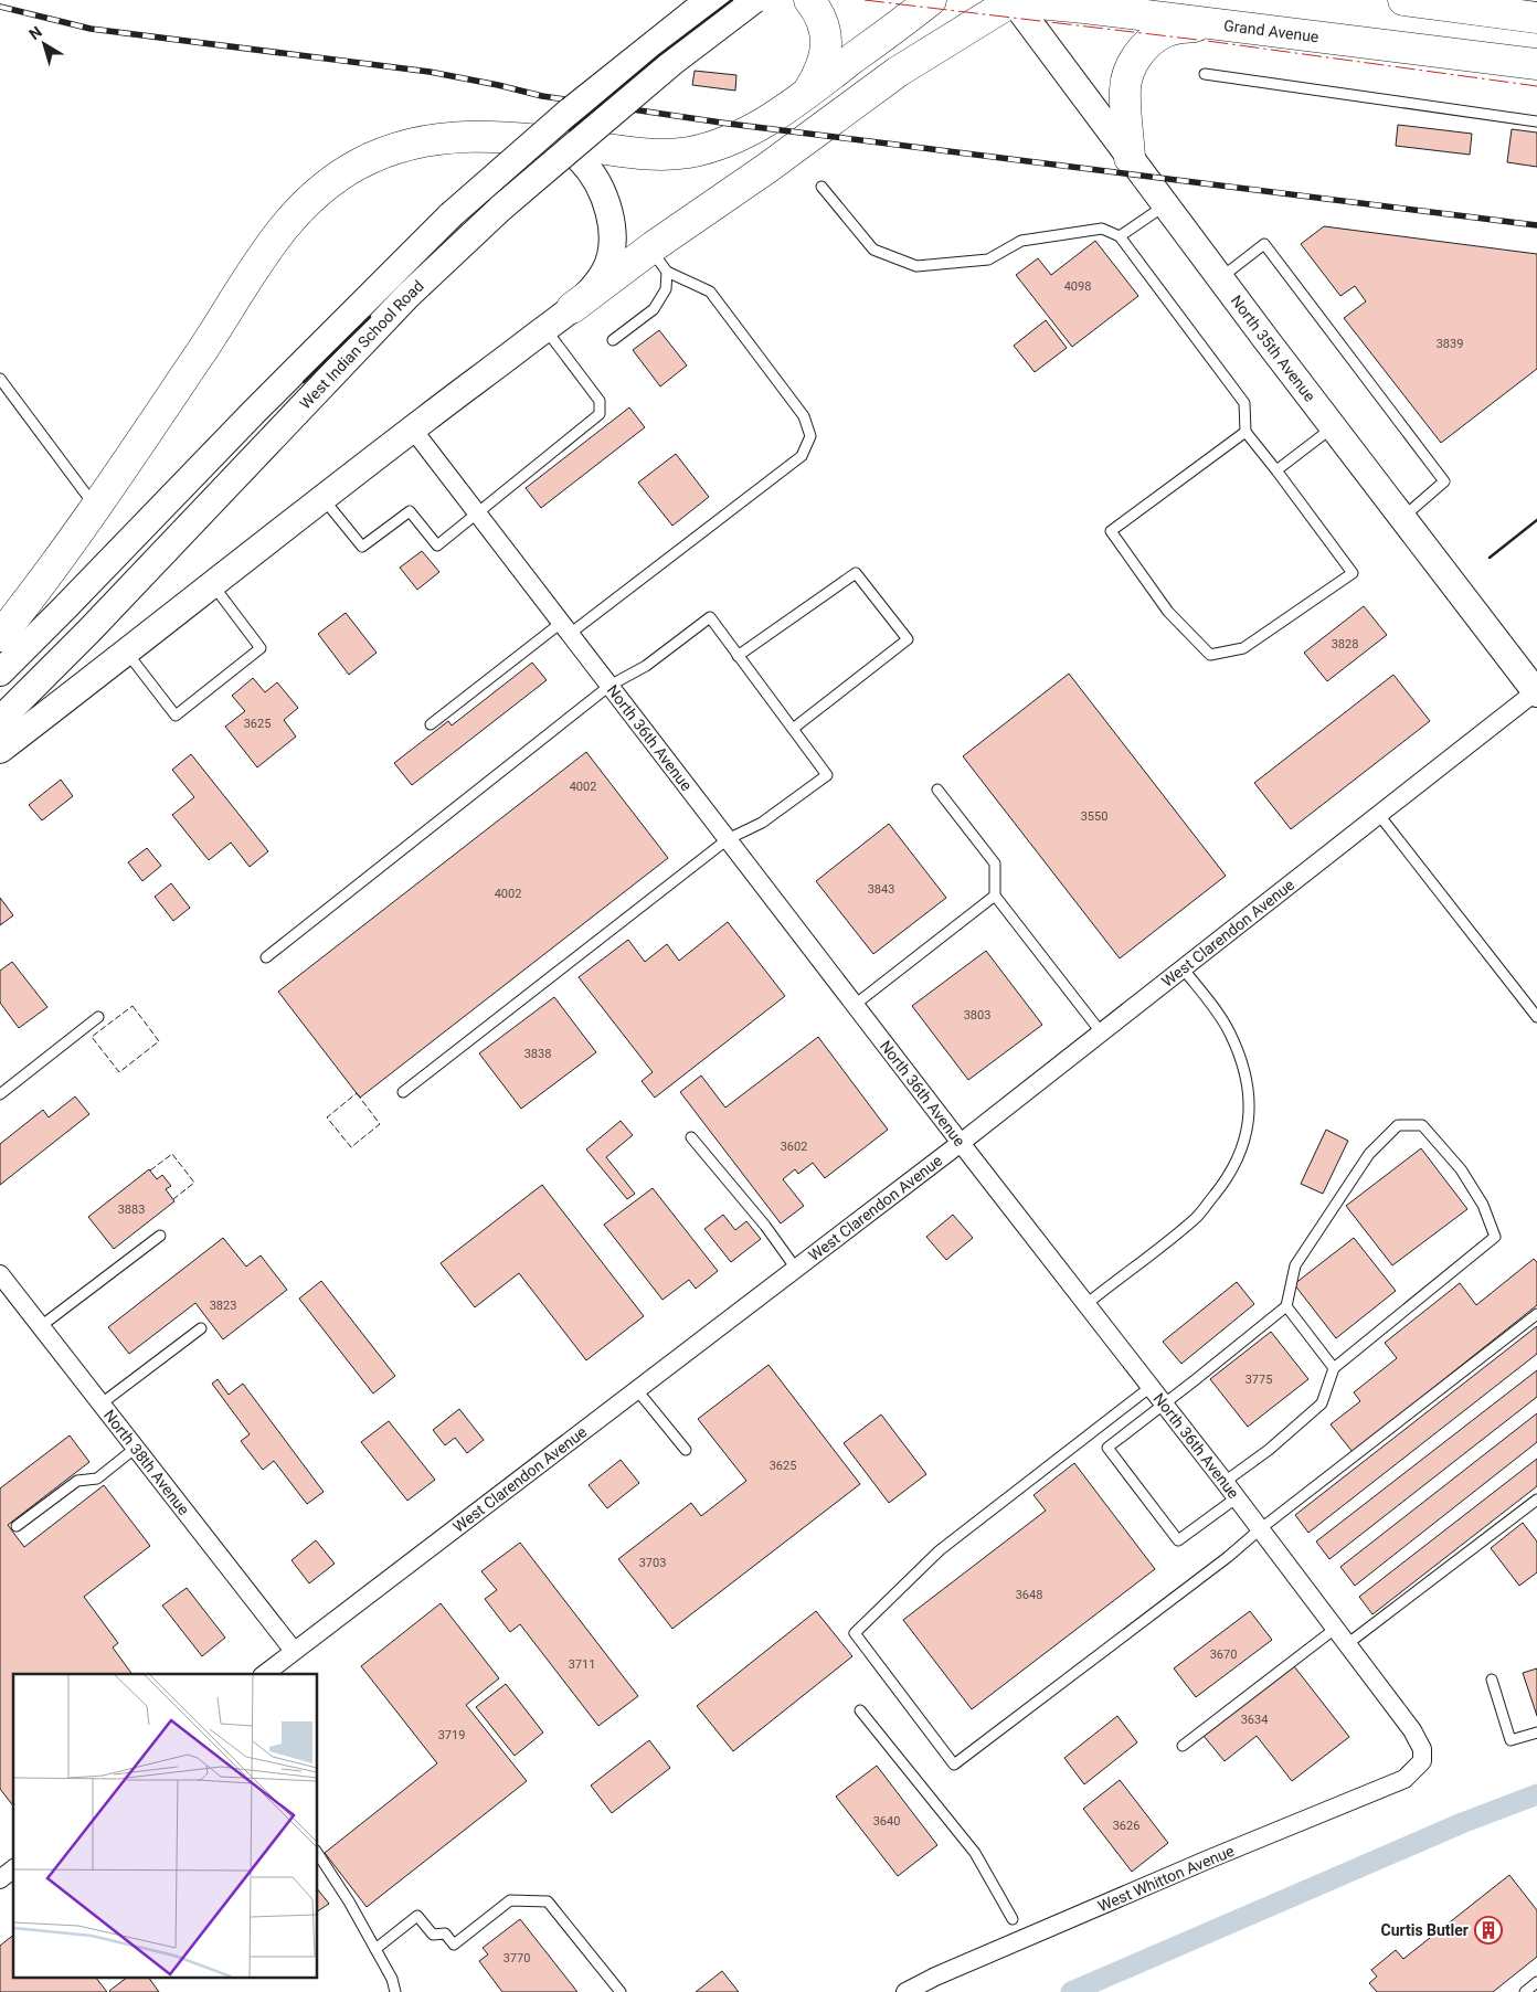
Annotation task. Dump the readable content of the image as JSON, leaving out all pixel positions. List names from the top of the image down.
{
  "streets": {
    "highway": ["Grand Avenue"],
    "main road": ["West Indian School Road", "North 35th Avenue"],
    "street": [
      "North 36th Avenue",
      "West Clarendon Avenue",
      "North 38th Avenue",
      "West Whitton Avenue"
    ]
  },
  "crossings": [
    ["Grand Avenue", "North 35th Avenue"],
    ["North 35th Avenue", "West Clarendon Avenue"],
    ["North 36th Avenue", "West Clarendon Avenue"],
    ["North 36th Avenue", "West Whitton Avenue"],
    ["West Clarendon Avenue", "North 38th Avenue"]
  ],
  "places": {
    "building": ["Curtis Butler"]
  },
  "house_numbers": [
    "4098",
    "3839",
    "3828",
    "3625",
    "4002",
    "3550",
    "3843",
    "4002",
    "3803",
    "3838",
    "3602",
    "3883",
    "3823",
    "3775",
    "3625",
    "3703",
    "3648",
    "3670",
    "3711",
    "3634",
    "3719",
    "3640",
    "3626",
    "3770"
  ],
  "north": "top left"
}
